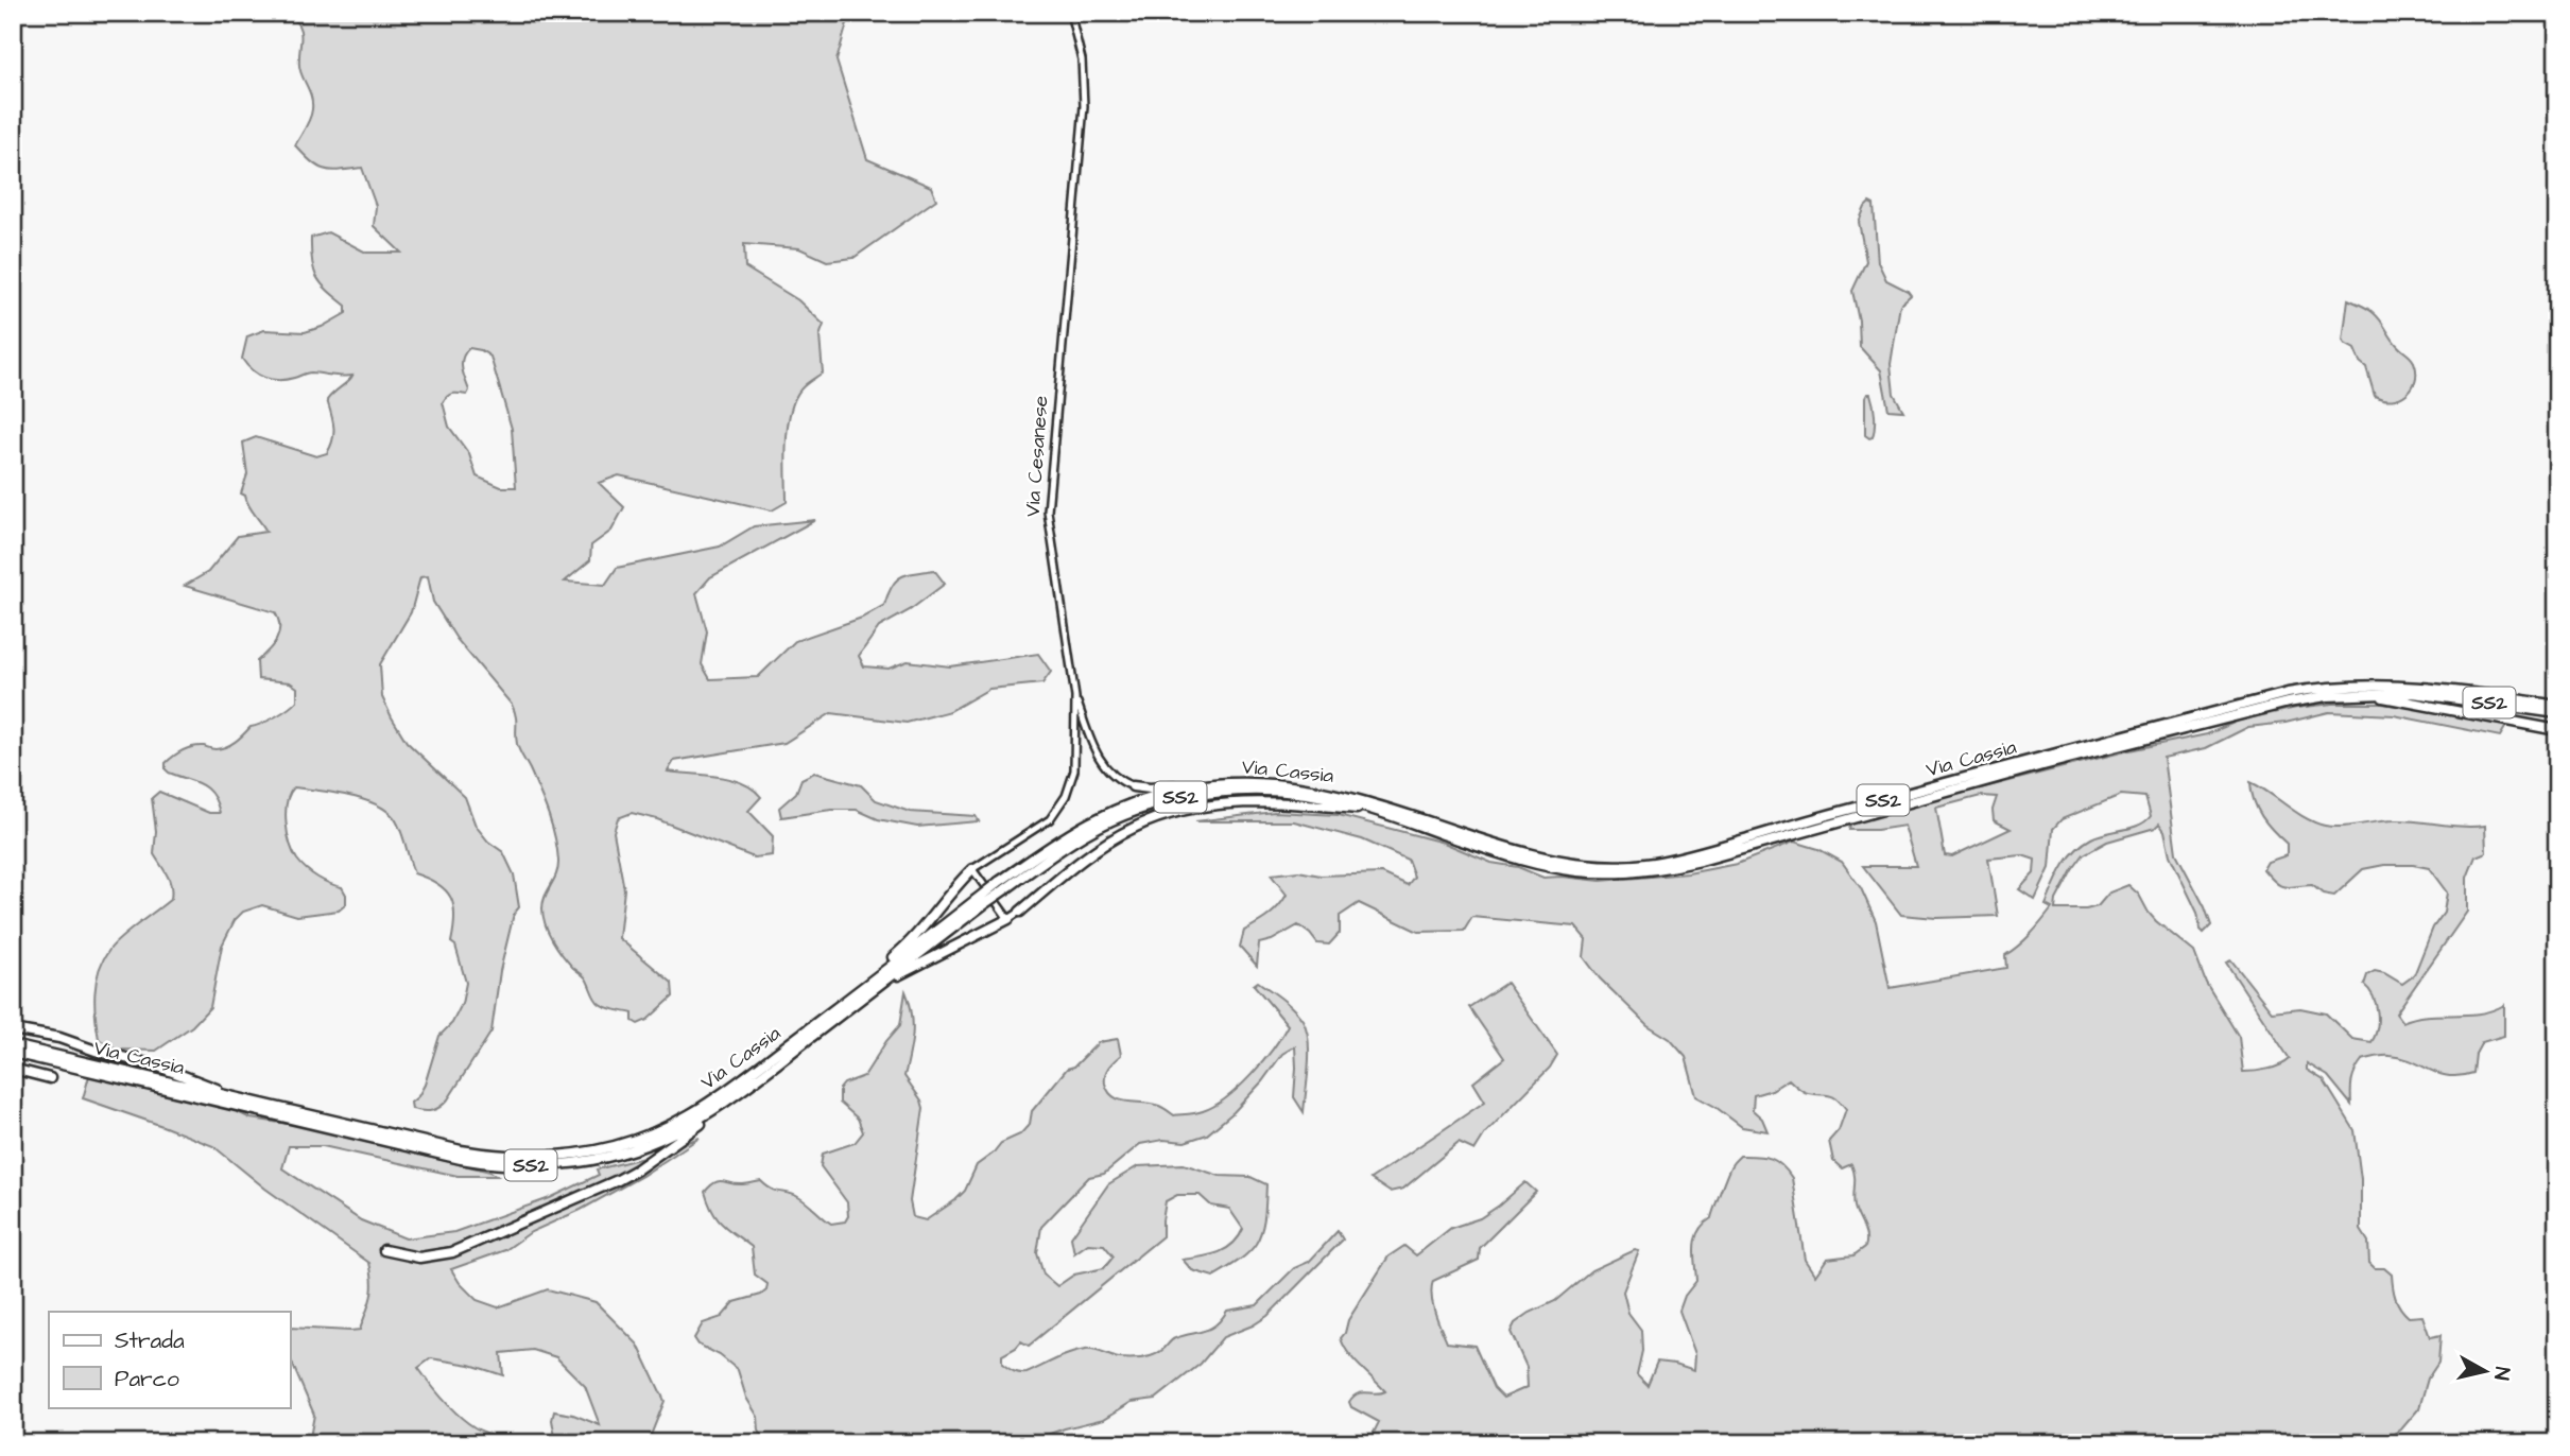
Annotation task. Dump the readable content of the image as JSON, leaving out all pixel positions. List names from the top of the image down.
{
  "streets": {
    "highway": ["SS2", "Via Cassia"],
    "street": ["Via Cesanese"]
  },
  "legend": ["Strada", "Parco"],
  "north": "right"
}
